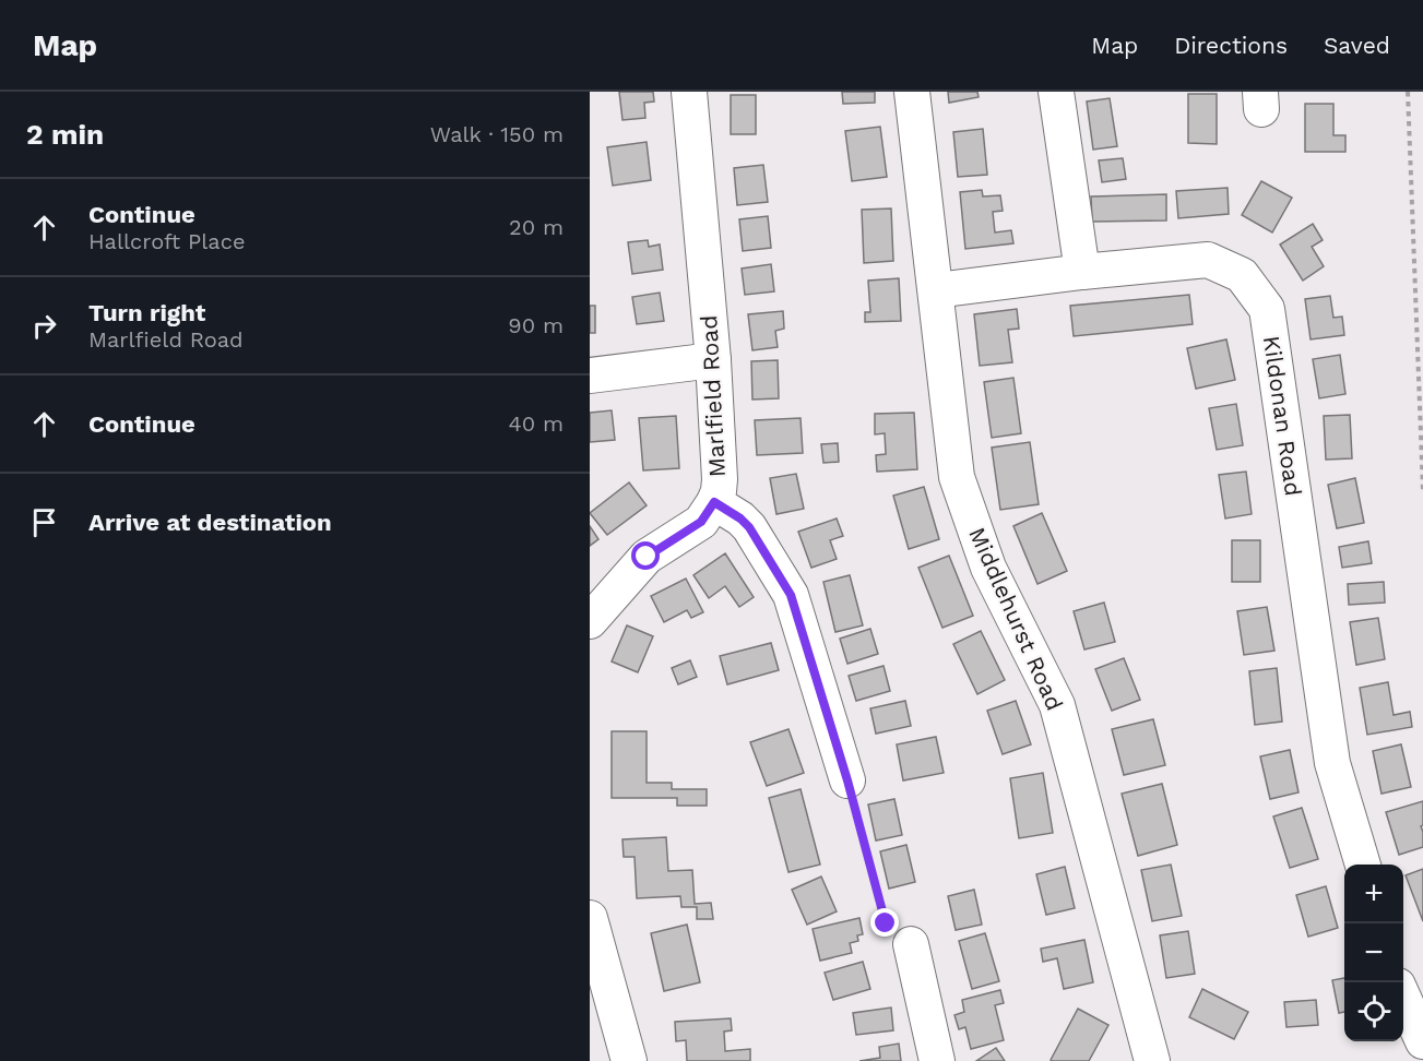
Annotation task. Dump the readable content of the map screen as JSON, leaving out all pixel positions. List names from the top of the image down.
{
  "streets": {
    "street": ["Marlfield Road", "Kildonan Road", "Middlehurst Road"]
  },
  "crossings": [
    ["Kildonan Road", "Middlehurst Road"]
  ],
  "page": {
    "header": "Map",
    "nav": ["Map", "Directions", "Saved"],
    "heading": ["2 min", "Walk · 150 m"],
    "list": [
      ["Continue", "Hallcroft Place", "20 m"],
      ["Turn right", "Marlfield Road", "90 m"],
      ["Continue", "40 m"],
      "Arrive at destination"
    ],
    "map_buttons": ["+", "−"]
  }
}
